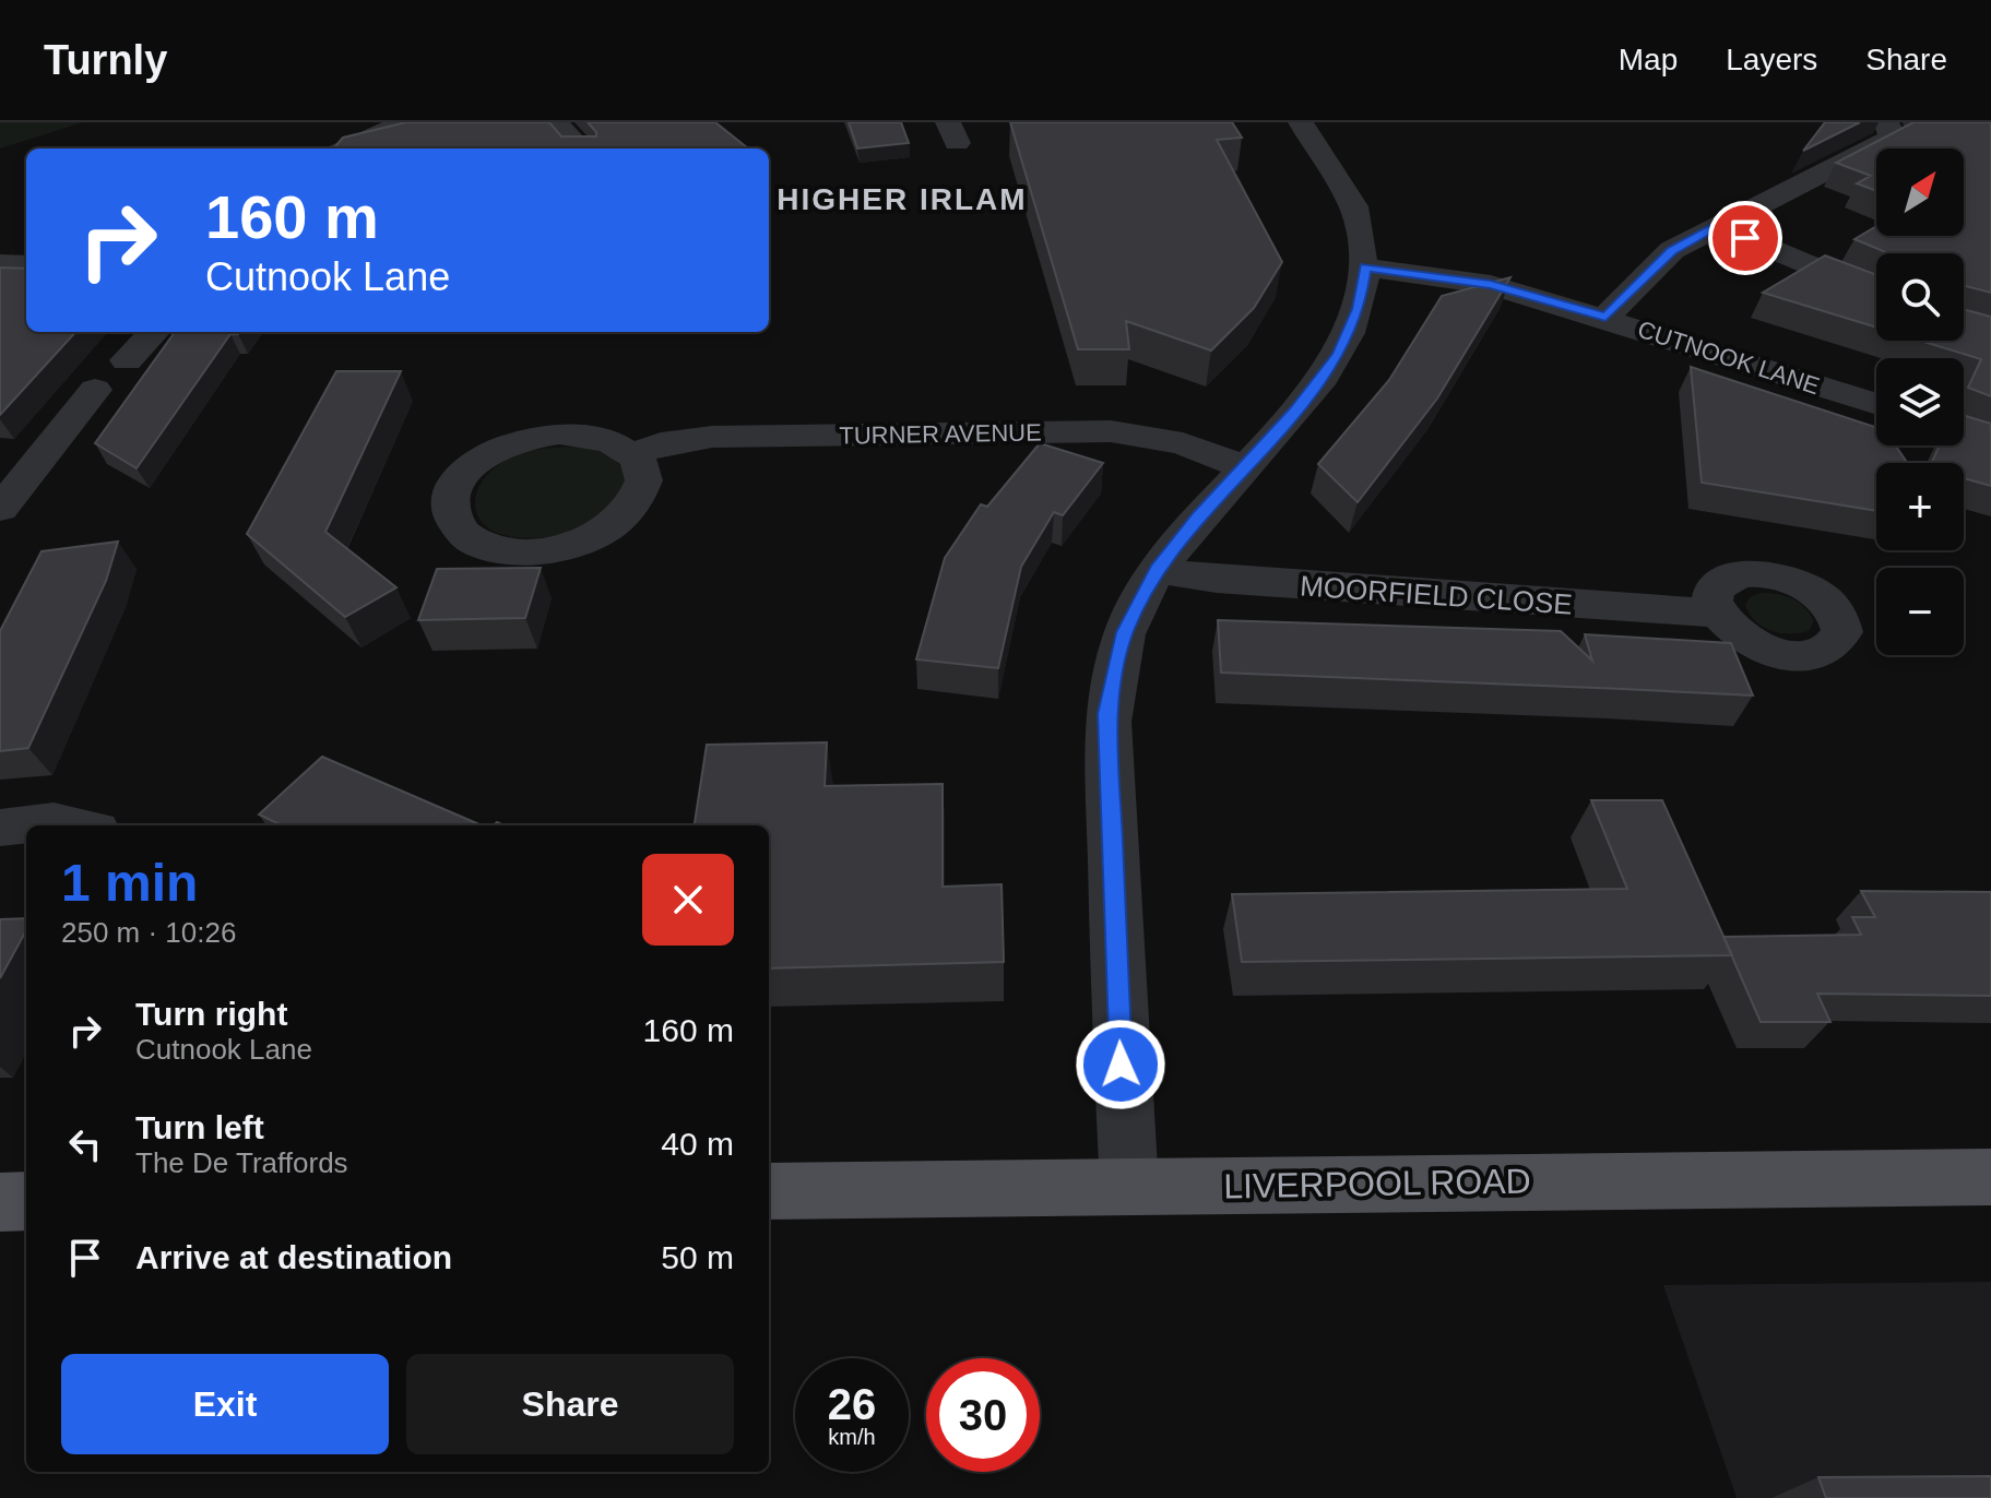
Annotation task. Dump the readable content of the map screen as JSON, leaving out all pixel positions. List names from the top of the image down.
{
  "streets": {
    "main road": ["LIVERPOOL ROAD"],
    "street": ["CUTNOOK LANE", "TURNER AVENUE", "MOORFIELD CLOSE"]
  },
  "districts": ["HIGHER IRLAM"],
  "north": "top right",
  "page": {
    "header": "Turnly",
    "nav": ["Map", "Layers", "Share"],
    "map_buttons": ["+", "−"],
    "turn": ["160 m", "Cutnook Lane"],
    "heading": ["1 min", "250 m · 10:26"],
    "list": [
      {
        "name": "Turn right",
        "note": "Cutnook Lane",
        "value": "160 m"
      },
      {
        "name": "Turn left",
        "note": "The De Traffords",
        "value": "40 m"
      },
      {
        "name": "Arrive at destination",
        "value": "50 m"
      }
    ],
    "buttons": ["Exit", "Share"],
    "speed": "26 km/h",
    "limit": "30"
  }
}
